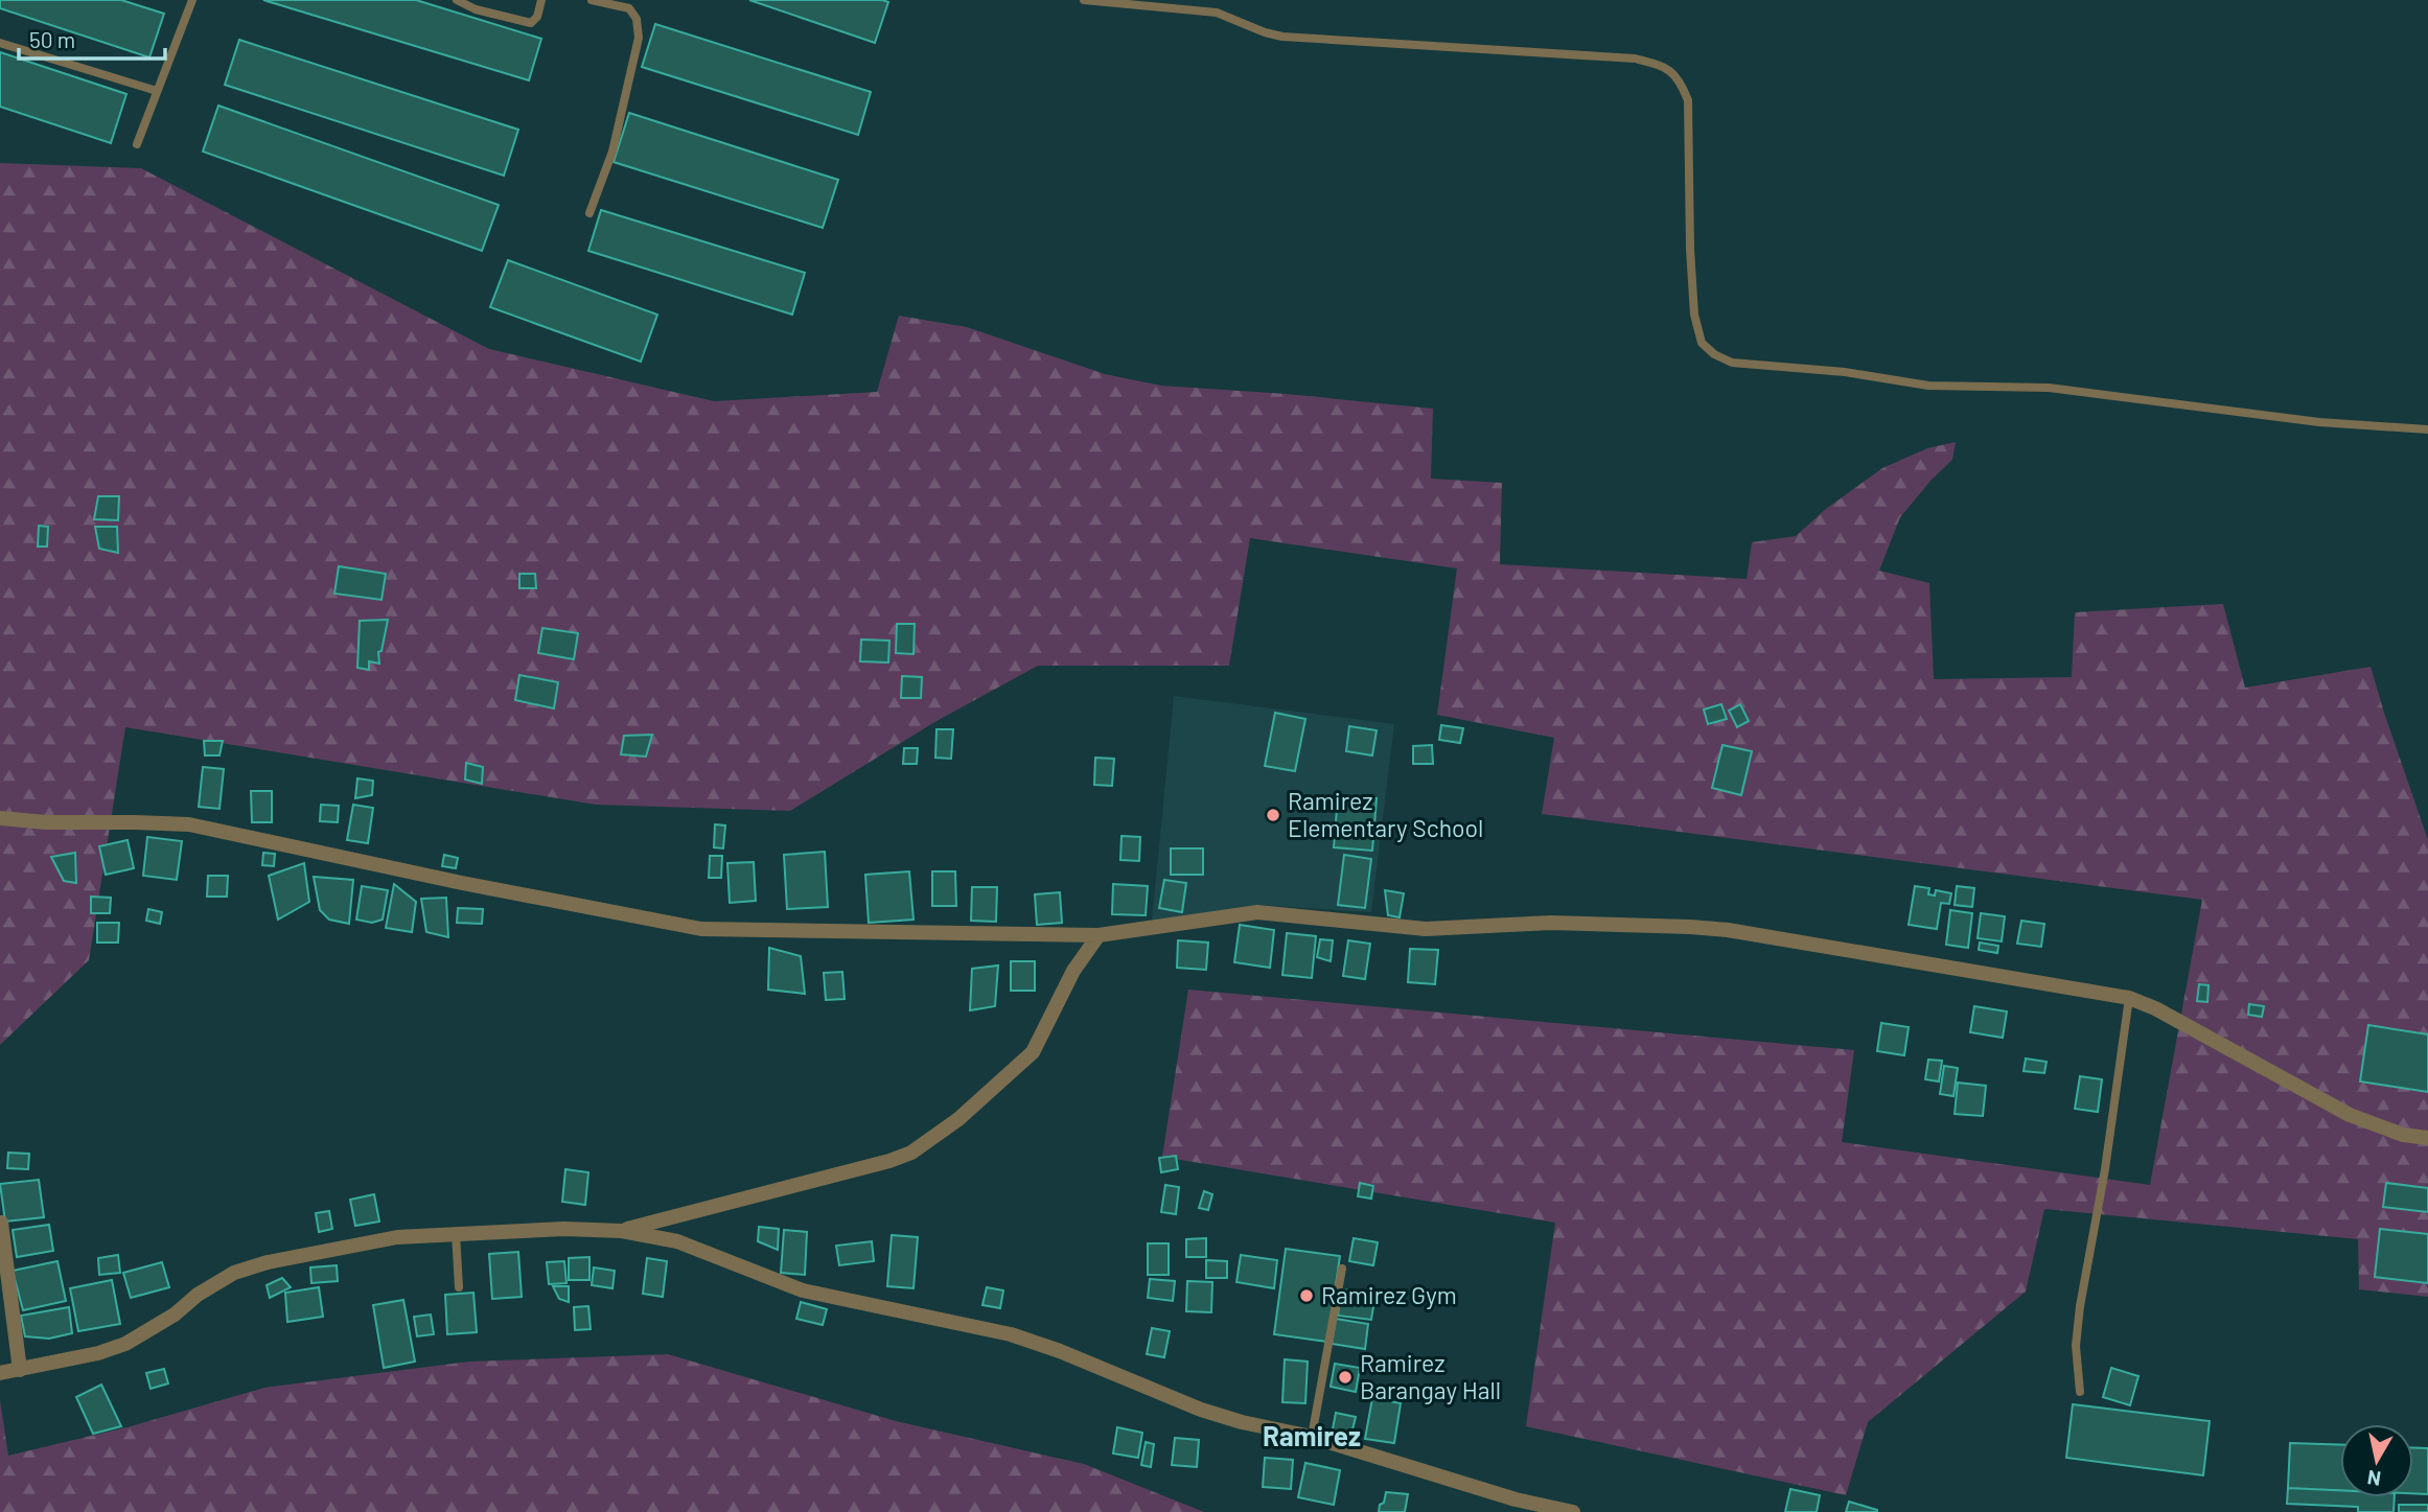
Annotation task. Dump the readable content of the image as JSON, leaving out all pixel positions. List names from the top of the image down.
{
  "districts": ["Ramirez"],
  "places": ["Ramirez Elementary School", "Ramirez Gym", "Ramirez Barangay Hall"],
  "scale_bar": "50 m",
  "north": "bottom"
}
